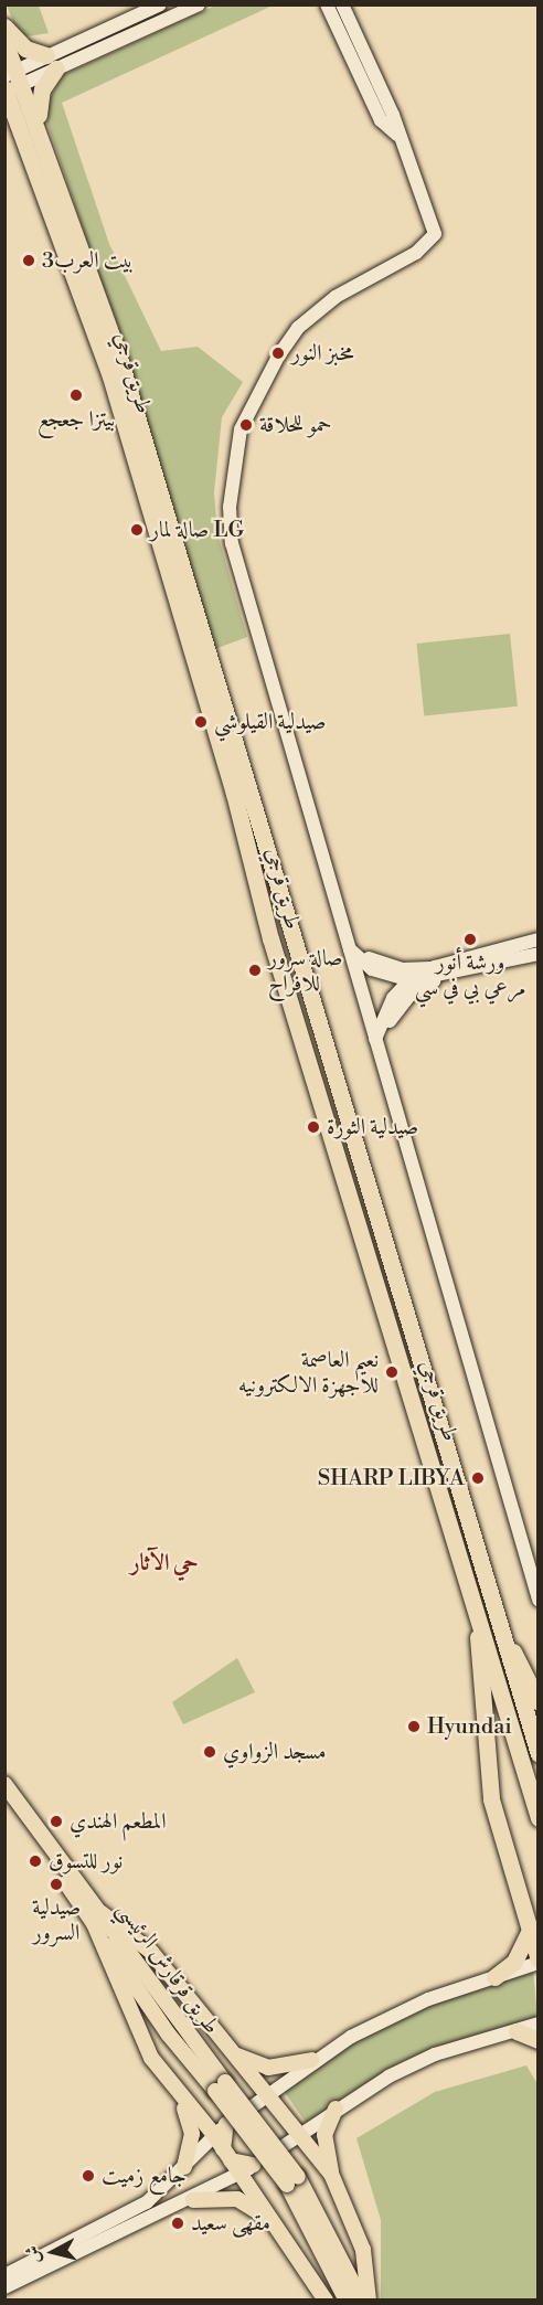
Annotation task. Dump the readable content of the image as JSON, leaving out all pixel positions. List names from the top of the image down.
{
  "streets": {
    "highway": ["طريق قرجي"],
    "main road": ["طريق قرقارش الرئيسي"]
  },
  "districts": ["حي الآثار"],
  "places": [
    "بيت العرب3",
    "مخبز النور",
    "بيتزا جعجع",
    "حمو للحلاقة",
    "صالة لمار LG",
    "صيدلية القيلوشي",
    "ورشة أنور مرعي بي في سي",
    "صالة سرور للافراح",
    "صيدلية الثورة",
    "نعيم العاصمة للاجهزة الالكترونيه",
    "SHARP LIBYA",
    "Hyundai",
    "مسجد الزواوي",
    "المطعم الهندي",
    "نور للتسوق",
    "صيدلية السرور",
    "جامع زميت",
    "مقهى سعيد"
  ],
  "north": "left"
}
